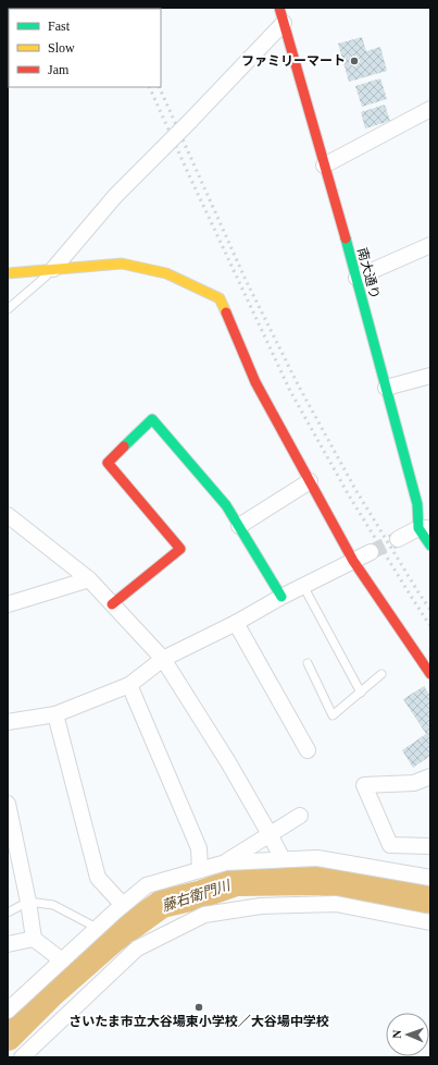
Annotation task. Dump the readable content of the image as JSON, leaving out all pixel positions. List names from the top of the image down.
{
  "streets": {
    "street": ["南大通り"]
  },
  "water": ["藤右衛門川"],
  "places": ["ファミリーマート", "さいたま市立大谷場東小学校／大谷場中学校"],
  "legend": ["Fast", "Slow", "Jam"],
  "north": "left"
}
